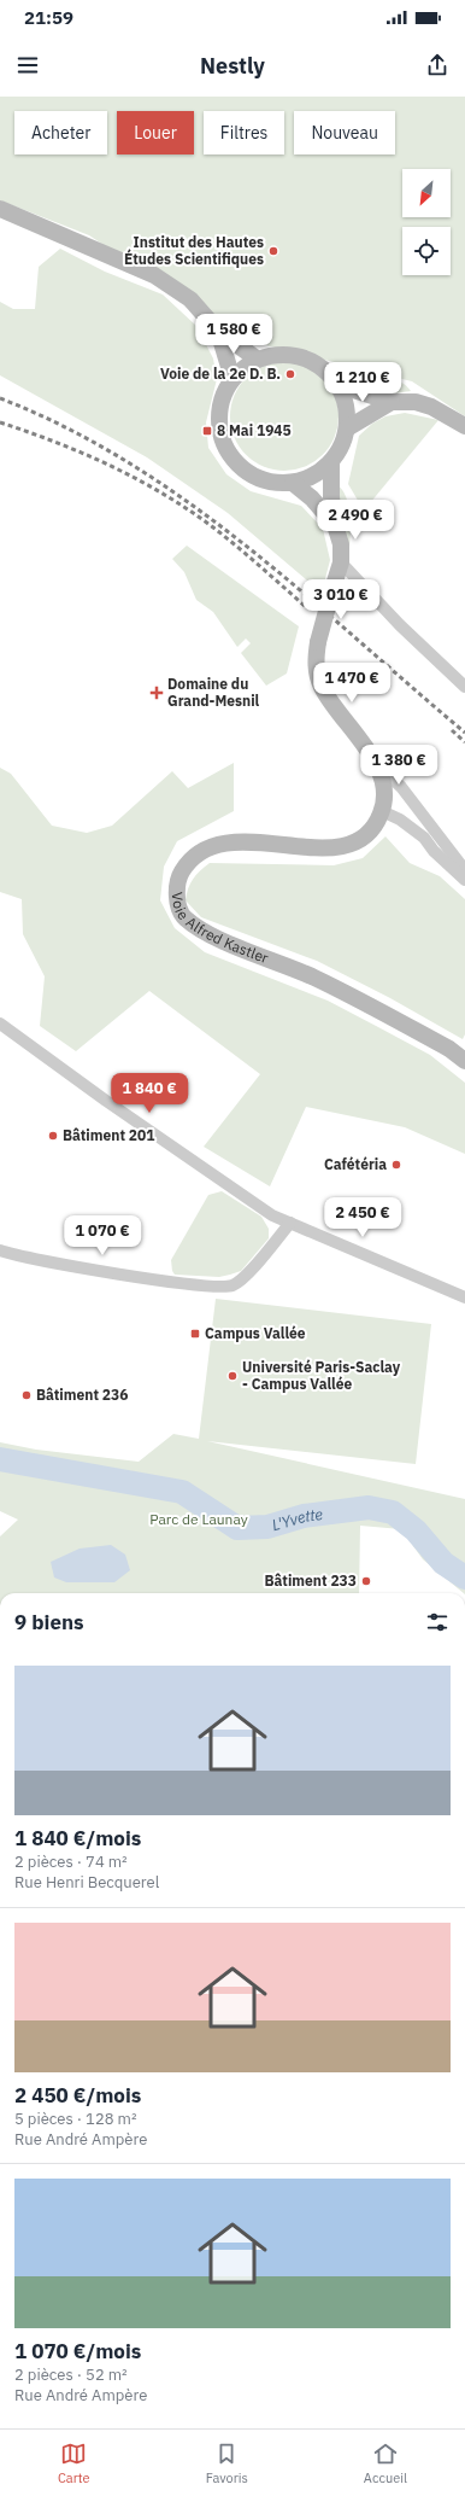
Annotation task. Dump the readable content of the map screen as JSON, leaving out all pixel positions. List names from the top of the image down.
{
  "streets": {
    "main road": ["Voie Alfred Kastler"]
  },
  "water": ["L'Yvette"],
  "parks": ["Parc de Launay"],
  "places": {
    "other": [
      "Institut des Hautes Études Scientifiques",
      "Voie de la 2e D. B.",
      "Bâtiment 201",
      "Cafétéria",
      "Université Paris-Saclay - Campus Vallée",
      "Bâtiment 236",
      "Bâtiment 233"
    ],
    "transit": ["8 Mai 1945", "Campus Vallée"],
    "health": ["Domaine du Grand-Mesnil"]
  },
  "north": "bottom left",
  "page": {
    "status": "21:59",
    "header": "Nestly",
    "chip": [
      "Acheter",
      "Louer",
      "Filtres",
      "Nouveau"
    ],
    "price": [
      "1 580 €",
      "1 210 €",
      "2 490 €",
      "3 010 €",
      "1 470 €",
      "1 380 €",
      "1 840 €",
      "2 450 €",
      "1 070 €"
    ],
    "heading": "9 biens",
    "list": [
      {
        "name": "1 840 €/mois",
        "note": "2 pièces · 74 m² · Rue Henri Becquerel"
      },
      {
        "name": "2 450 €/mois",
        "note": "5 pièces · 128 m² · Rue André Ampère"
      },
      {
        "name": "1 070 €/mois",
        "note": "2 pièces · 52 m² · Rue André Ampère"
      }
    ],
    "tabs": ["Carte", "Favoris", "Accueil"]
  }
}
